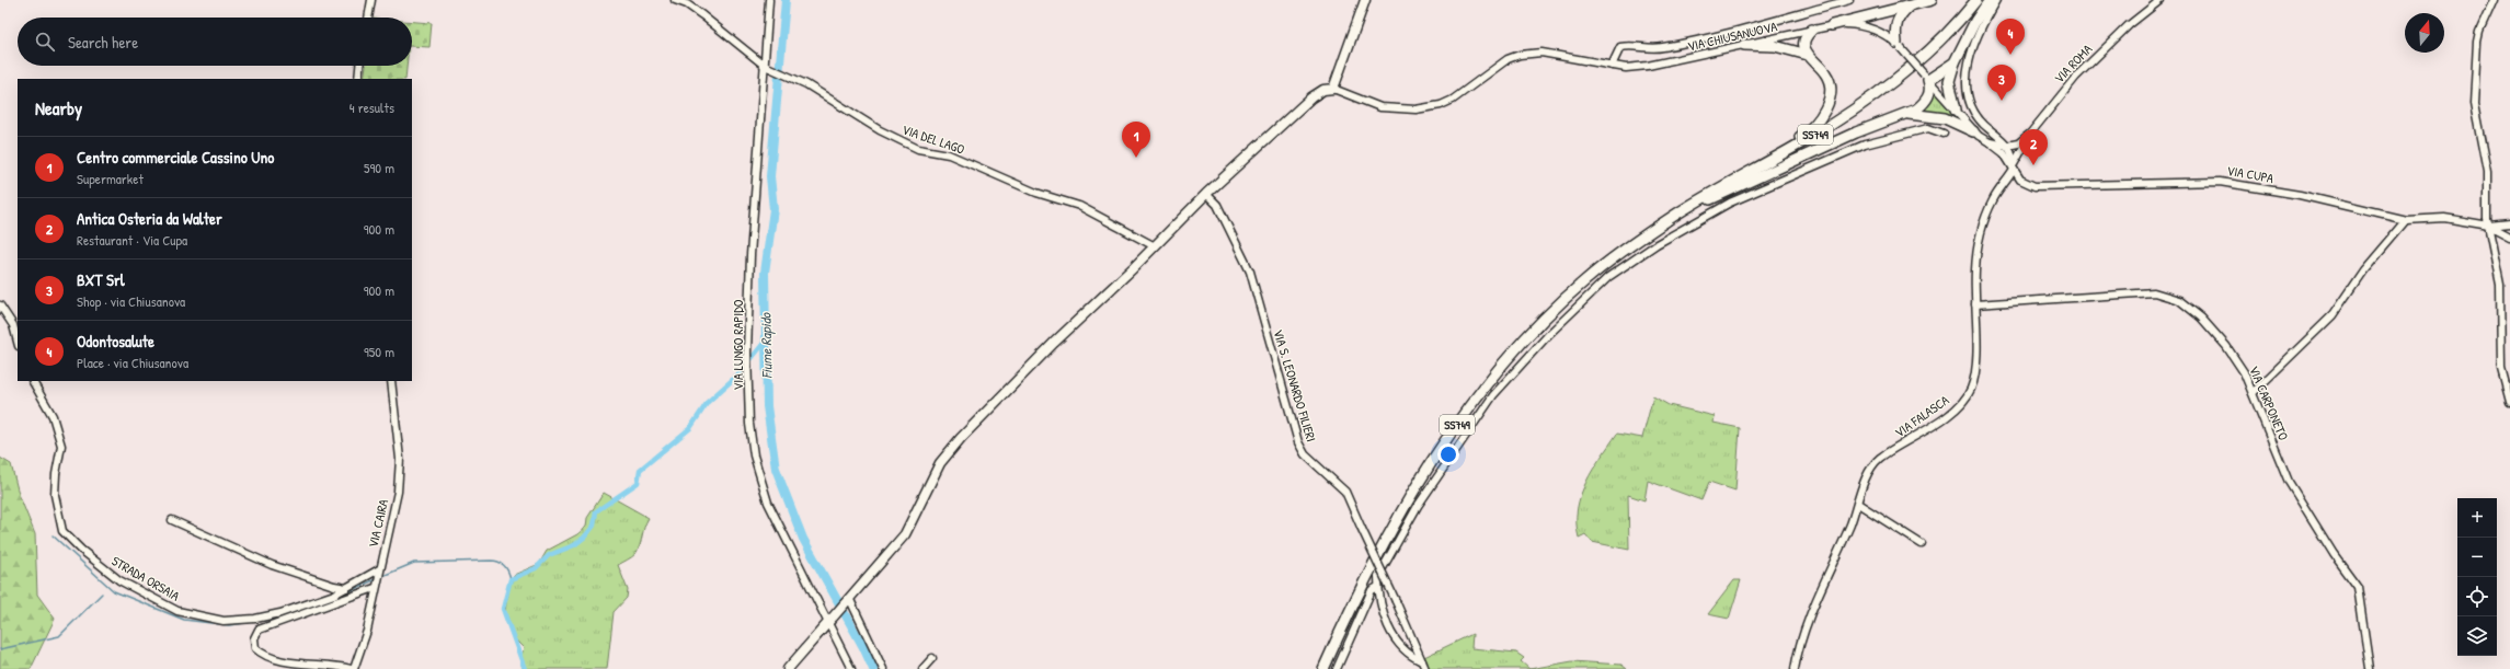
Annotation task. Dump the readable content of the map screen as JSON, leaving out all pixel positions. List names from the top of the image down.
{
  "streets": {
    "highway": ["SS749"],
    "street": [
      "VIA CHIUSANUOVA",
      "VIA ROMA",
      "VIA DEL LAGO",
      "VIA CUPA",
      "VIA LUNGO RAPIDO",
      "VIA S. LEONARDO FILIERI",
      "VIA CARPONETO",
      "VIA FALASCA",
      "VIA CAIRA",
      "STRADA ORSAIA"
    ]
  },
  "crossings": [
    ["VIA CHIUSANUOVA", "VIA CUPA"],
    ["VIA ROMA", "VIA FALASCA"],
    ["VIA DEL LAGO", "VIA LUNGO RAPIDO"],
    ["VIA CUPA", "VIA FALASCA"],
    ["VIA CARPONETO", "VIA FALASCA"],
    ["VIA CAIRA", "STRADA ORSAIA"]
  ],
  "water": ["Fiume Rapido"],
  "north": "top",
  "page": {
    "search": "Search here",
    "pins": [
      "4",
      "3",
      "1",
      "2"
    ],
    "heading": ["Nearby", "4 results"],
    "list": [
      {
        "mark": "1",
        "name": "Centro commerciale Cassino Uno",
        "note": "Supermarket",
        "value": "590 m"
      },
      {
        "mark": "2",
        "name": "Antica Osteria da Walter",
        "note": "Restaurant · Via Cupa",
        "value": "900 m"
      },
      {
        "mark": "3",
        "name": "BXT Srl",
        "note": "Shop · via Chiusanova",
        "value": "900 m"
      },
      {
        "mark": "4",
        "name": "Odontosalute",
        "note": "Place · via Chiusanova",
        "value": "950 m"
      }
    ],
    "map_buttons": ["+", "−"]
  }
}
